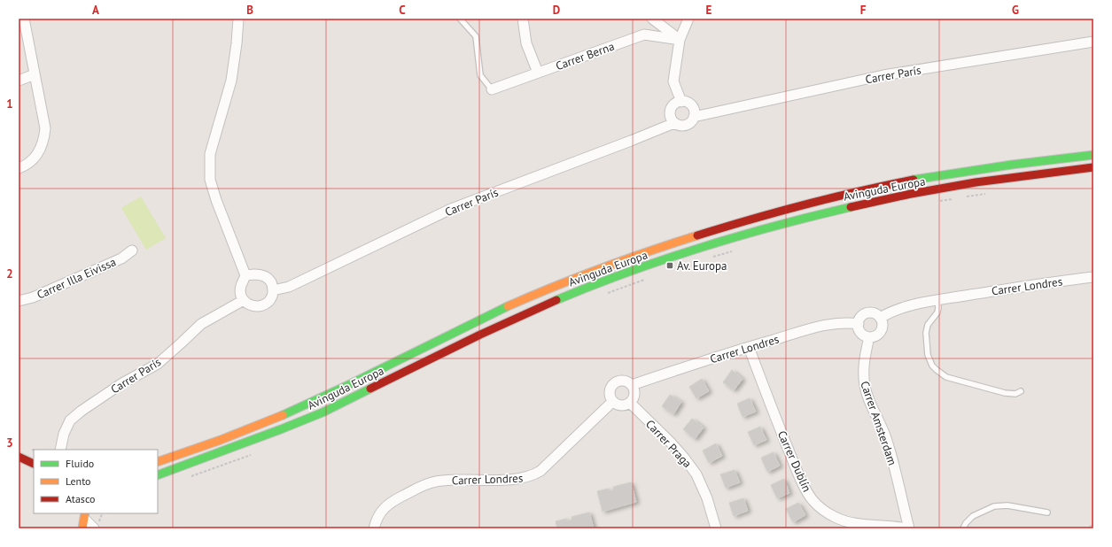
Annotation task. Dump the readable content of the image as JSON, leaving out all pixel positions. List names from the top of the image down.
{
  "streets": {
    "main road": ["Avinguda Europa"],
    "street": [
      "Carrer Berna",
      "Carrer París",
      "Carrer Illa Eivissa",
      "Carrer Londres",
      "Carrer Amsterdam",
      "Carrer Praga",
      "Carrer Dublín"
    ]
  },
  "crossings": [
    ["Carrer Londres", "Carrer Amsterdam"],
    ["Carrer Londres", "Carrer Praga"],
    ["Carrer Londres", "Carrer Dublín"],
    ["Carrer Amsterdam", "Carrer Dublín"]
  ],
  "places": {
    "transit": ["Av. Europa"]
  },
  "legend": ["Fluido", "Lento", "Atasco"],
  "grid": {
    "columns": [
      "A",
      "B",
      "C",
      "D",
      "E",
      "F",
      "G"
    ],
    "rows": ["1", "2", "3"]
  }
}
